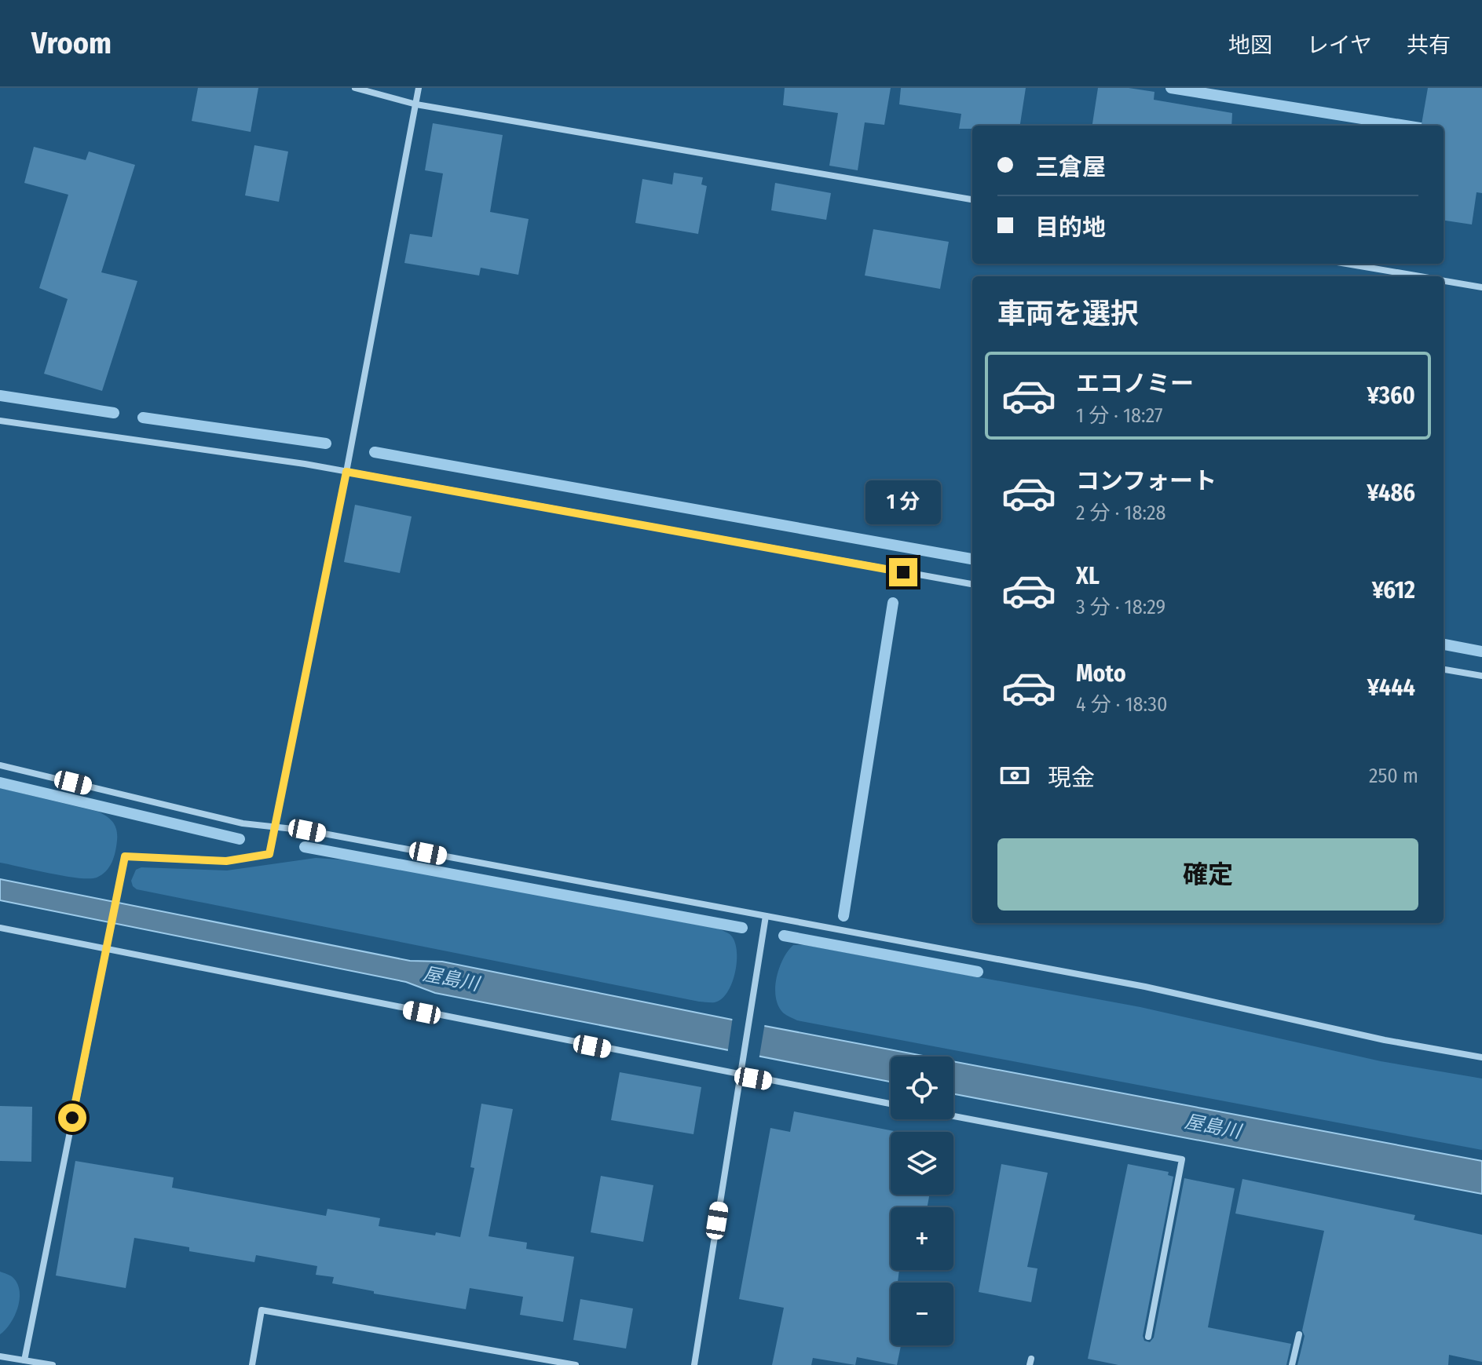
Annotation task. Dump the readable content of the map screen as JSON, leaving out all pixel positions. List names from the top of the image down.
{
  "water": ["屋島川"],
  "page": {
    "header": "Vroom",
    "nav": ["地図", "レイヤ", "共有"],
    "banner": ["三倉屋", "目的地"],
    "heading": "車両を選択",
    "list": [
      {
        "name": "エコノミー",
        "note": "1 分 · 18:27",
        "value": "¥360"
      },
      {
        "name": "コンフォート",
        "note": "2 分 · 18:28",
        "value": "¥486"
      },
      {
        "name": "XL",
        "note": "3 分 · 18:29",
        "value": "¥612"
      },
      {
        "name": "Moto",
        "note": "4 分 · 18:30",
        "value": "¥444"
      }
    ],
    "bubble": "1 分",
    "pay": ["現金", "250 m"],
    "buttons": "確定",
    "map_buttons": ["+", "−"]
  }
}
